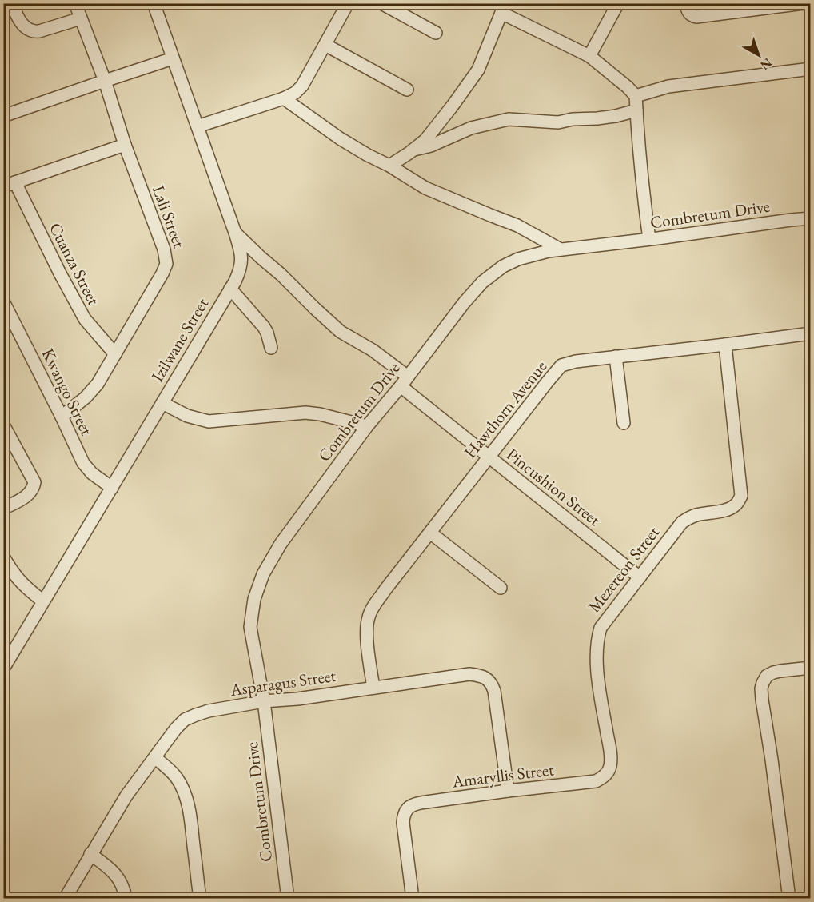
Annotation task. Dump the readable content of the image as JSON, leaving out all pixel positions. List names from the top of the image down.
{
  "streets": {
    "street": [
      "Combretum Drive",
      "Lali Street",
      "Cuanza Street",
      "Izilwane Street",
      "Kwango Street",
      "Hawthorn Avenue",
      "Pincushion Street",
      "Mezereon Street",
      "Asparagus Street",
      "Amaryllis Street"
    ]
  },
  "crossings": [
    ["Combretum Drive", "Pincushion Street"],
    ["Combretum Drive", "Asparagus Street"],
    ["Lali Street", "Cuanza Street"],
    ["Lali Street", "Kwango Street"],
    ["Izilwane Street", "Kwango Street"],
    ["Izilwane Street", "Pincushion Street"],
    ["Hawthorn Avenue", "Pincushion Street"],
    ["Hawthorn Avenue", "Mezereon Street"],
    ["Hawthorn Avenue", "Asparagus Street"],
    ["Pincushion Street", "Mezereon Street"],
    ["Mezereon Street", "Amaryllis Street"],
    ["Asparagus Street", "Amaryllis Street"]
  ],
  "north": "bottom right"
}
